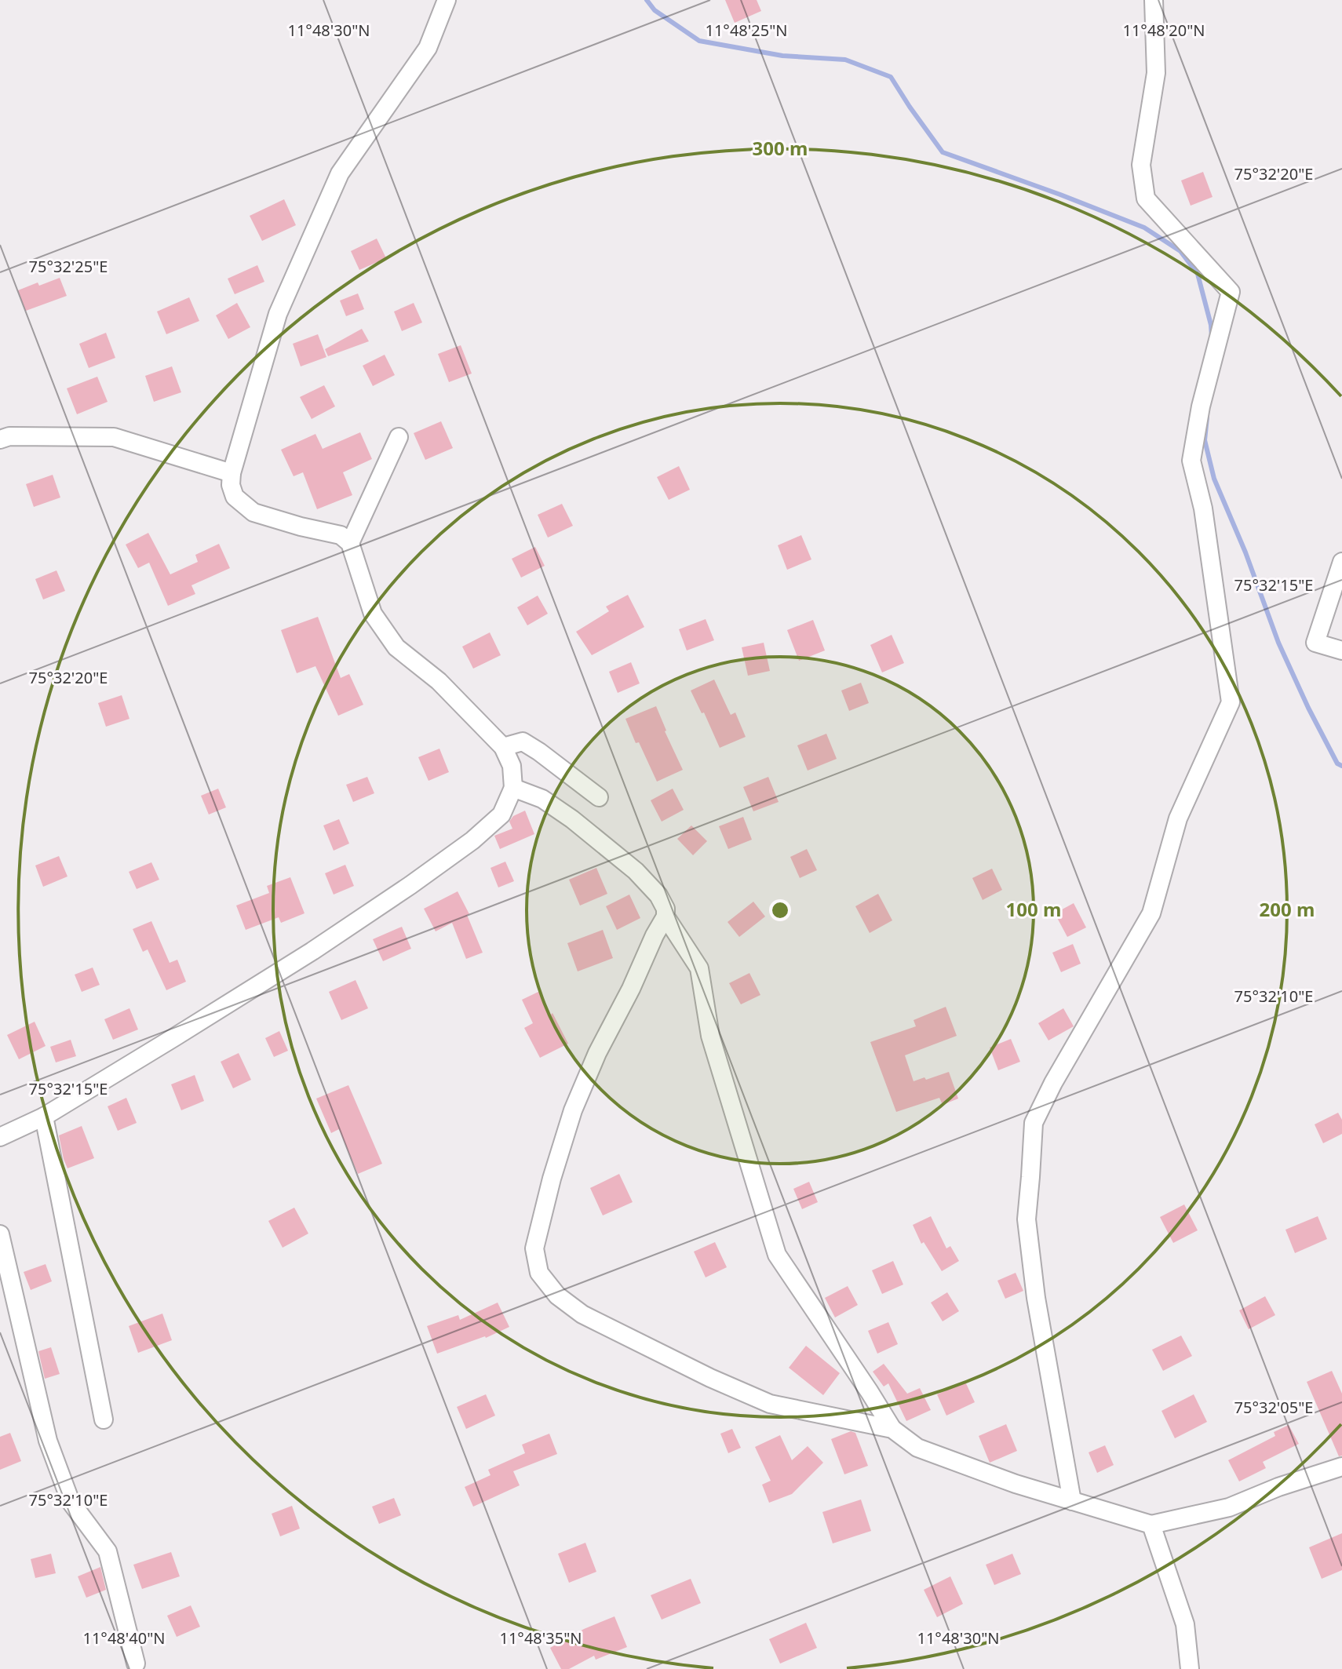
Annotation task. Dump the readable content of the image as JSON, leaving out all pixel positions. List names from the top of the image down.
{
  "coordinates": [
    "11°48'30\"N",
    "11°48'25\"N",
    "11°48'20\"N",
    "75°32'20\"E",
    "75°32'25\"E",
    "75°32'15\"E",
    "75°32'10\"E",
    "75°32'05\"E",
    "11°48'40\"N",
    "11°48'35\"N"
  ],
  "rings": ["300 m", "100 m", "200 m"]
}
